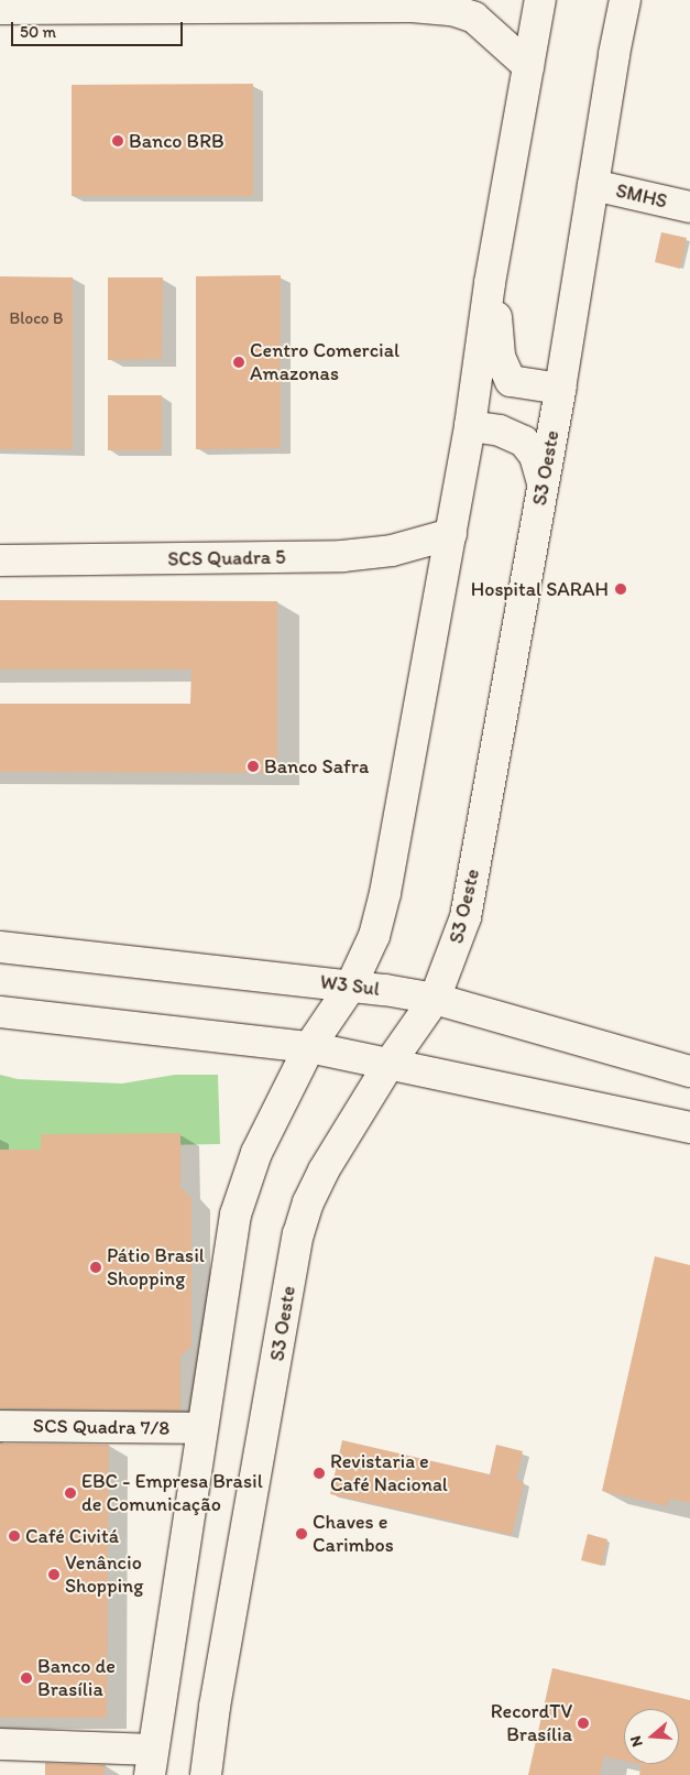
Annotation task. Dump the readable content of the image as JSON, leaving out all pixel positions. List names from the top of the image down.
{
  "streets": {
    "main road": [
      "SMHS",
      "S3 Oeste",
      "SCS Quadra 5",
      "W3 Sul",
      "SCS Quadra 7/8"
    ]
  },
  "crossings": [
    ["SMHS", "S3 Oeste"],
    ["S3 Oeste", "W3 Sul"]
  ],
  "places": [
    "Banco BRB",
    "Centro Comercial Amazonas",
    "Hospital SARAH",
    "Banco Safra",
    "Pátio Brasil Shopping",
    "Revistaria e Café Nacional",
    "EBC - Empresa Brasil de Comunicação",
    "Chaves e Carimbos",
    "Café Civitá",
    "Venâncio Shopping",
    "Banco de Brasília",
    "RecordTV Brasília"
  ],
  "house_numbers": ["Bloco B"],
  "scale_bar": "50 m",
  "north": "left"
}
